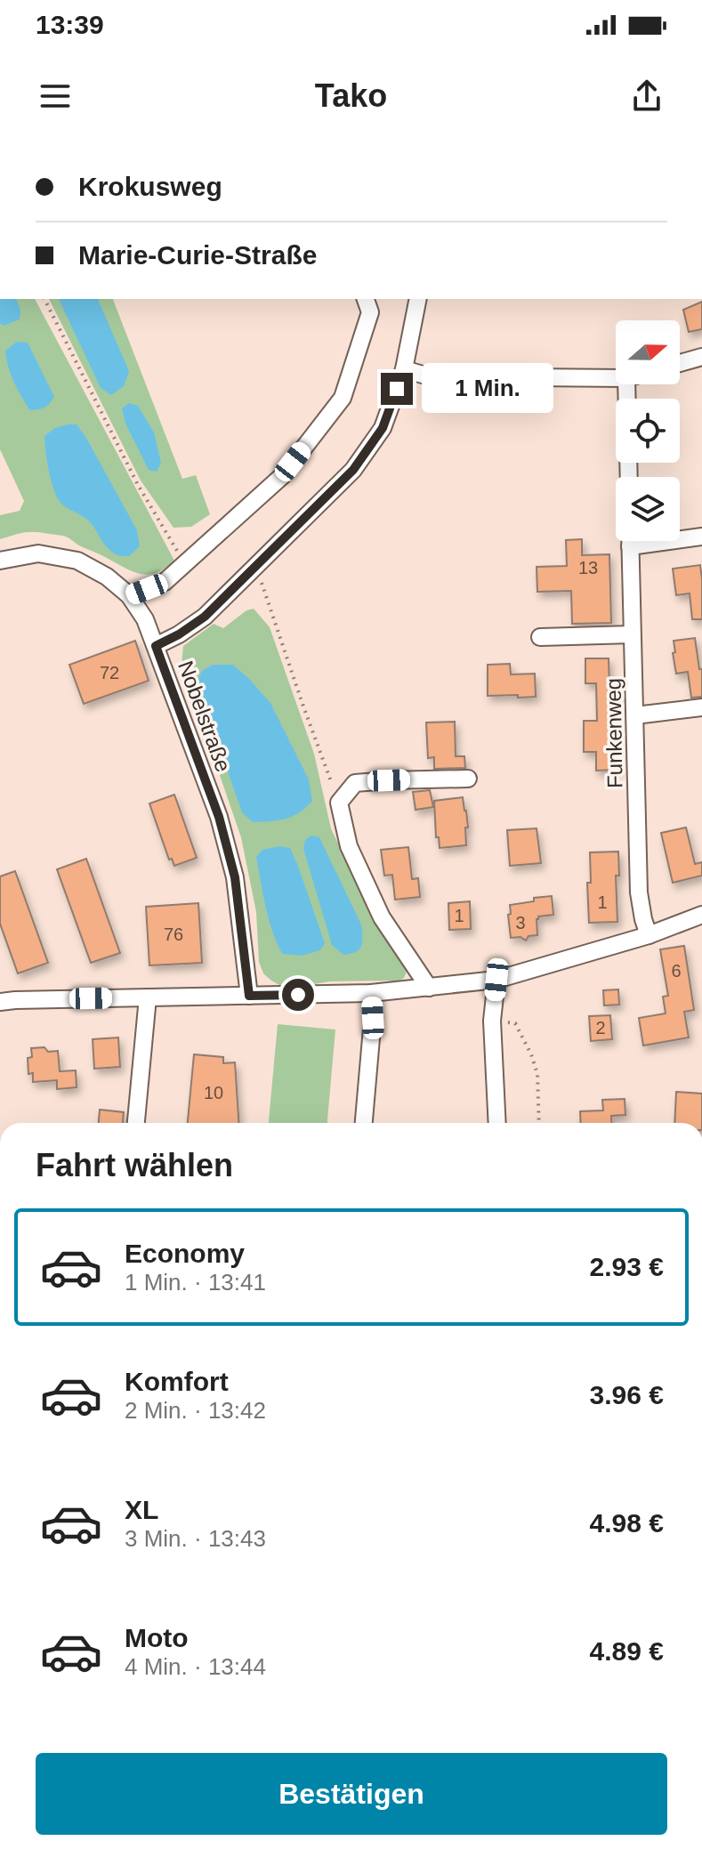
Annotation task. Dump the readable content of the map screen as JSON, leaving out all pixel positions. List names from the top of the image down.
{
  "streets": {
    "street": ["Nobelstraße", "Funkenweg"]
  },
  "house_numbers": [
    "13",
    "72",
    "1",
    "1",
    "3",
    "76",
    "6",
    "2",
    "10"
  ],
  "north": "right",
  "page": {
    "status": "13:39",
    "header": "Tako",
    "banner": ["Krokusweg", "Marie-Curie-Straße"],
    "bubble": "1 Min.",
    "heading": "Fahrt wählen",
    "list": [
      {
        "name": "Economy",
        "note": "1 Min. · 13:41",
        "value": "2.93 €"
      },
      {
        "name": "Komfort",
        "note": "2 Min. · 13:42",
        "value": "3.96 €"
      },
      {
        "name": "XL",
        "note": "3 Min. · 13:43",
        "value": "4.98 €"
      },
      {
        "name": "Moto",
        "note": "4 Min. · 13:44",
        "value": "4.89 €"
      }
    ],
    "buttons": "Bestätigen"
  }
}
